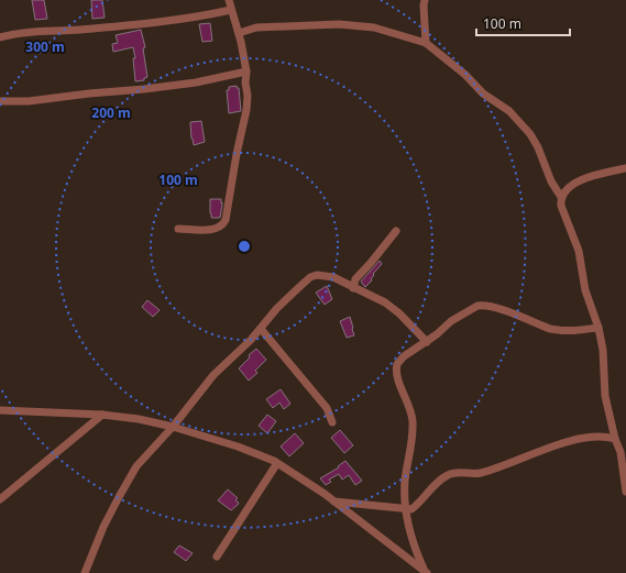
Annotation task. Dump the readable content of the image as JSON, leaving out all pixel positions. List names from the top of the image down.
{
  "scale_bar": "100 m",
  "rings": ["300 m", "200 m", "100 m"]
}
